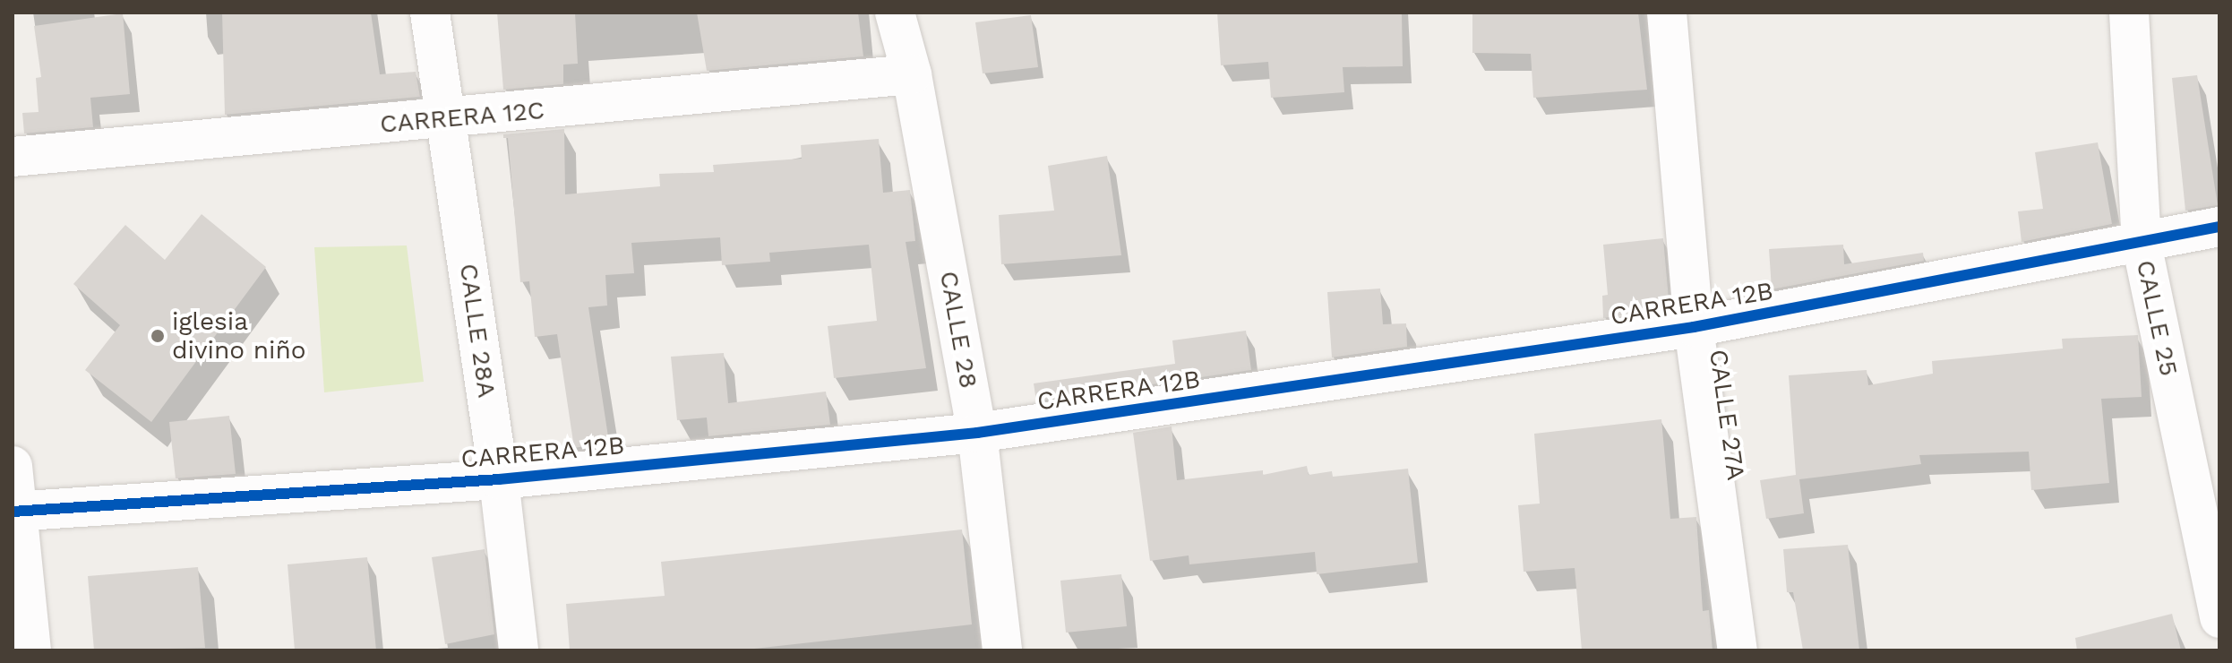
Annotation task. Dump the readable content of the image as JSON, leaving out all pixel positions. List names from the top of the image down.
{
  "streets": {
    "street": [
      "CARRERA 12C",
      "CARRERA 12B",
      "CALLE 25",
      "CALLE 28",
      "CALLE 28A",
      "CALLE 27A"
    ]
  },
  "crossings": [
    ["CARRERA 12C", "CALLE 28"],
    ["CARRERA 12C", "CALLE 28A"],
    ["CARRERA 12B", "CALLE 25"],
    ["CARRERA 12B", "CALLE 28"],
    ["CARRERA 12B", "CALLE 28A"],
    ["CARRERA 12B", "CALLE 27A"]
  ],
  "places": ["iglesia divino niño"]
}
